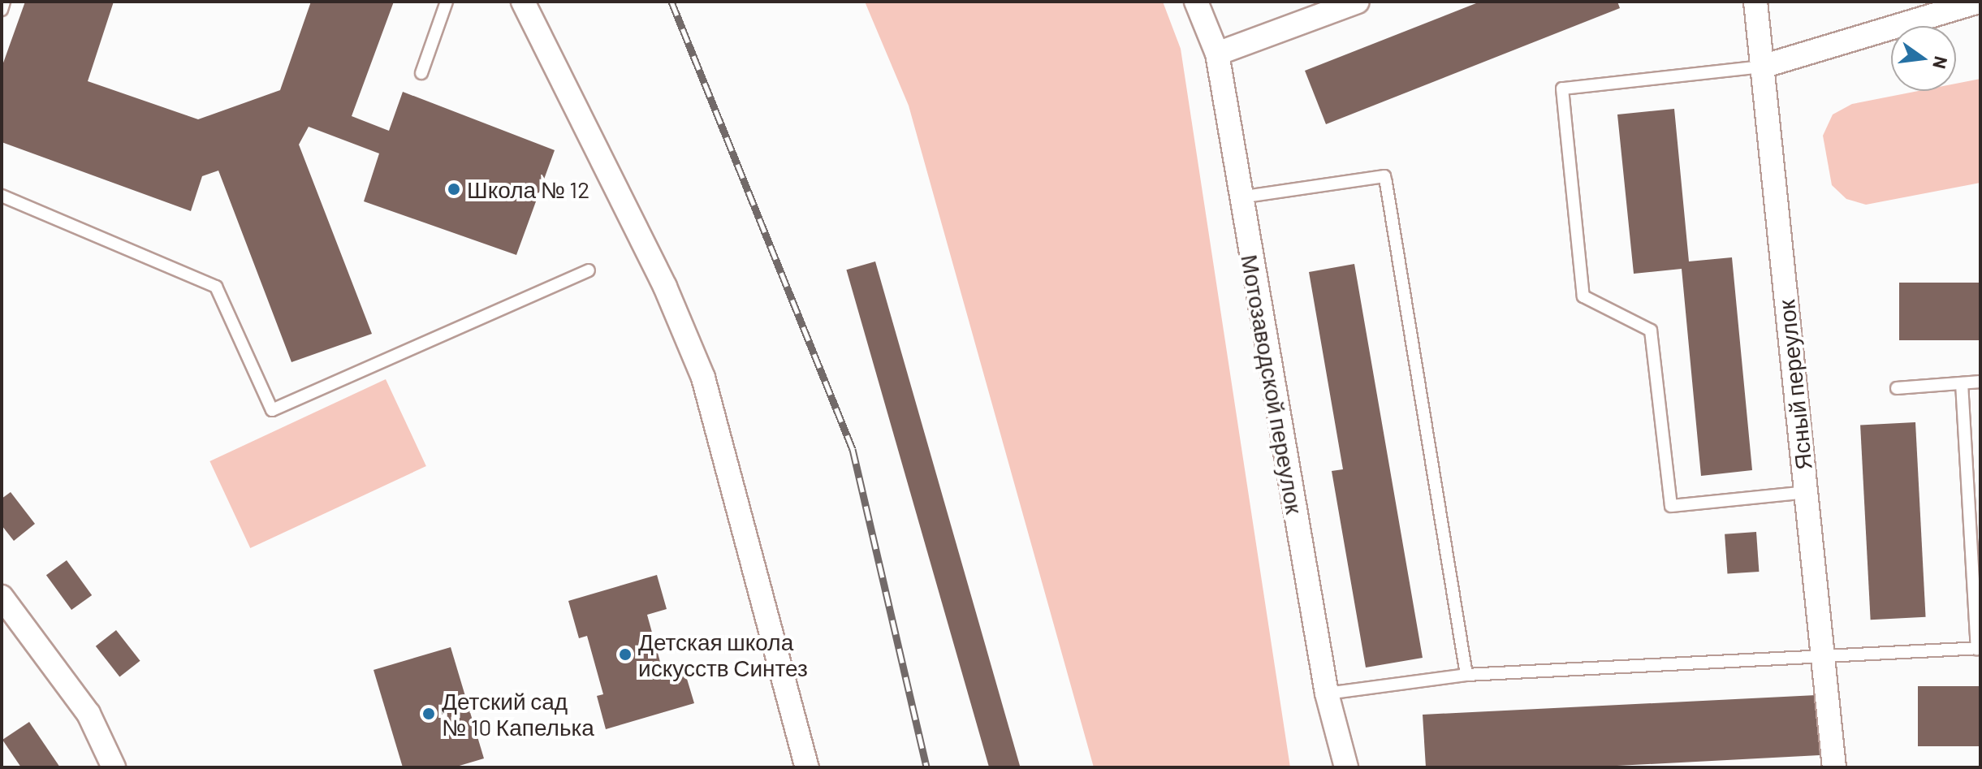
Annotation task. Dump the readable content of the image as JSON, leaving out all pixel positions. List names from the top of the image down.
{
  "streets": {
    "street": ["Мотозаводской переулок", "Ясный переулок"]
  },
  "places": ["Школа № 12", "Детская школа искусств Синтез", "Детский сад № 10 Капелька"],
  "north": "right"
}
